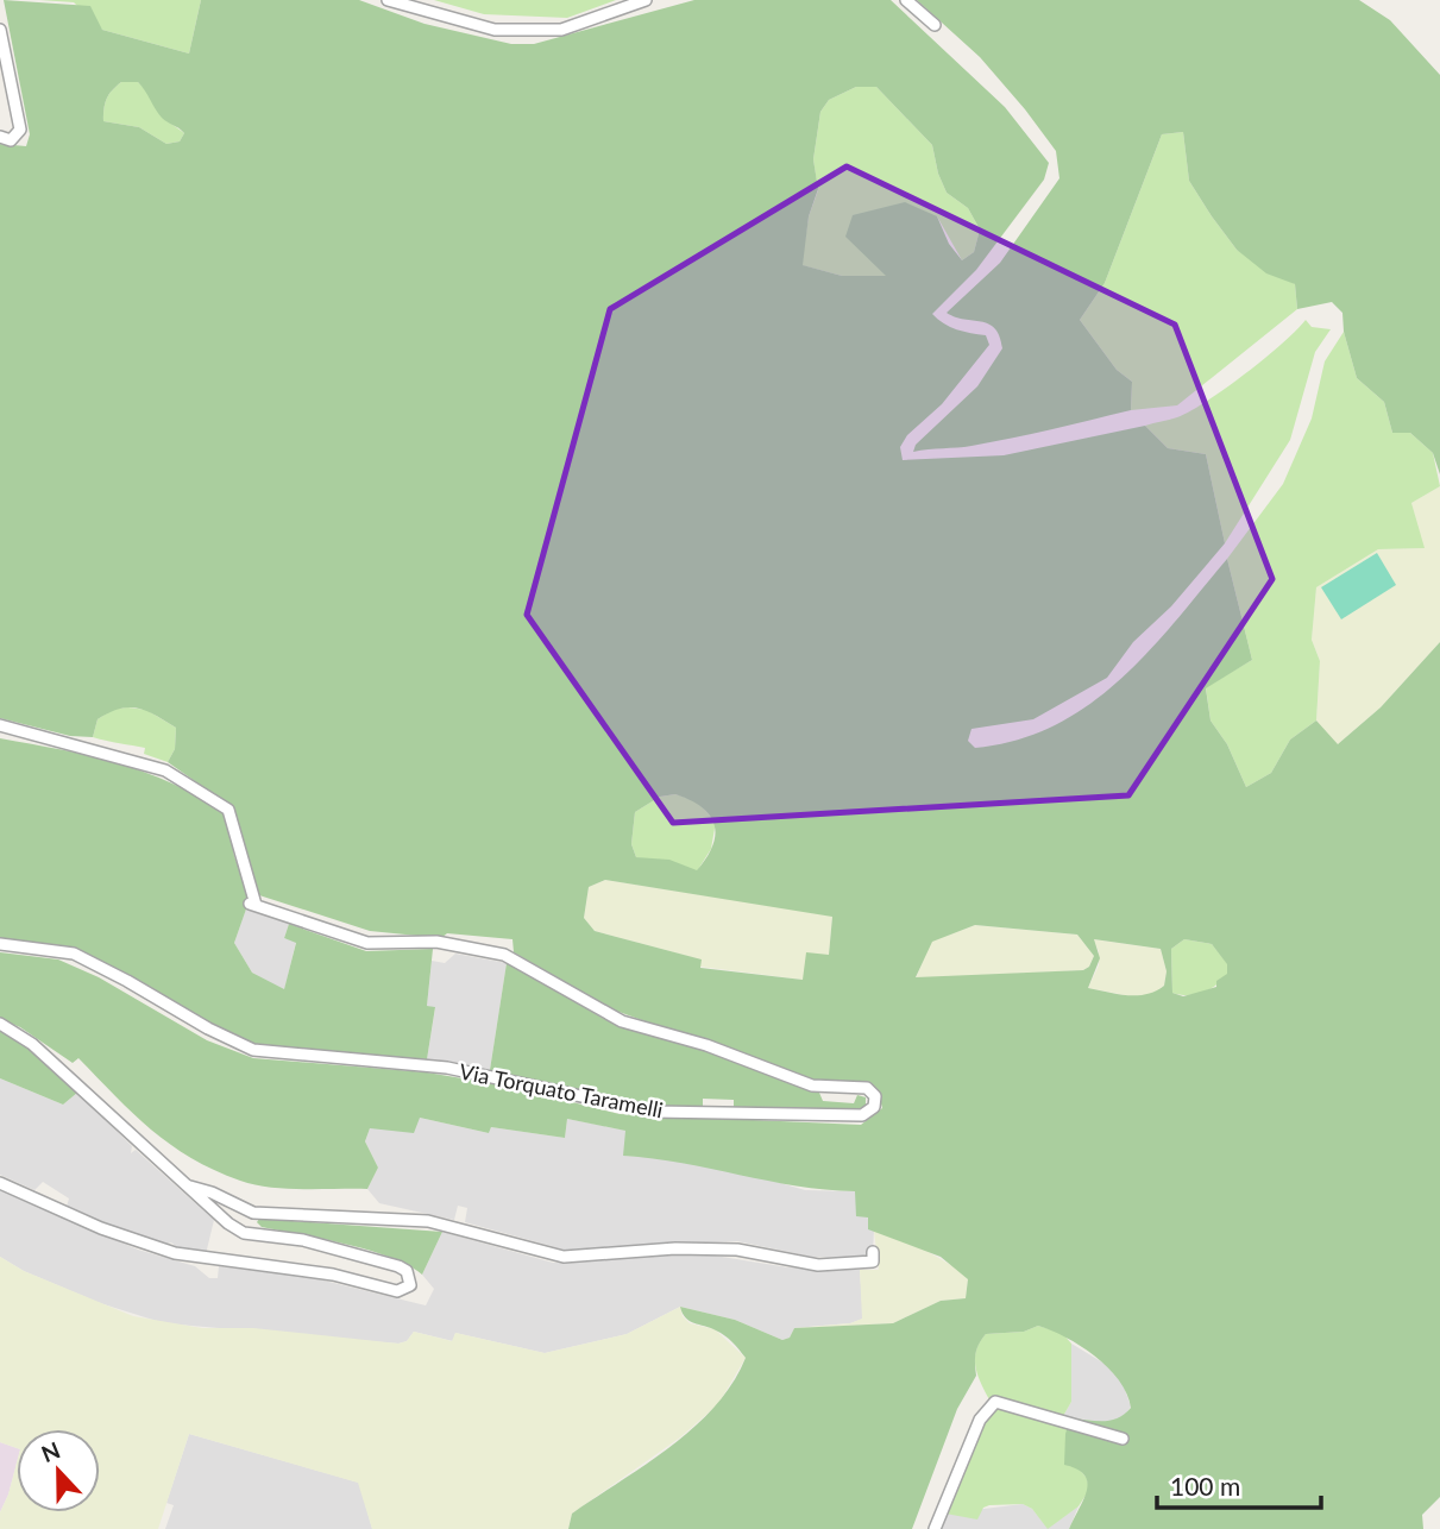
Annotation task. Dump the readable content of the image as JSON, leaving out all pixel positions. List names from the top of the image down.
{
  "streets": {
    "street": ["Via Torquato Taramelli"]
  },
  "scale_bar": "100 m",
  "north": "top"
}
